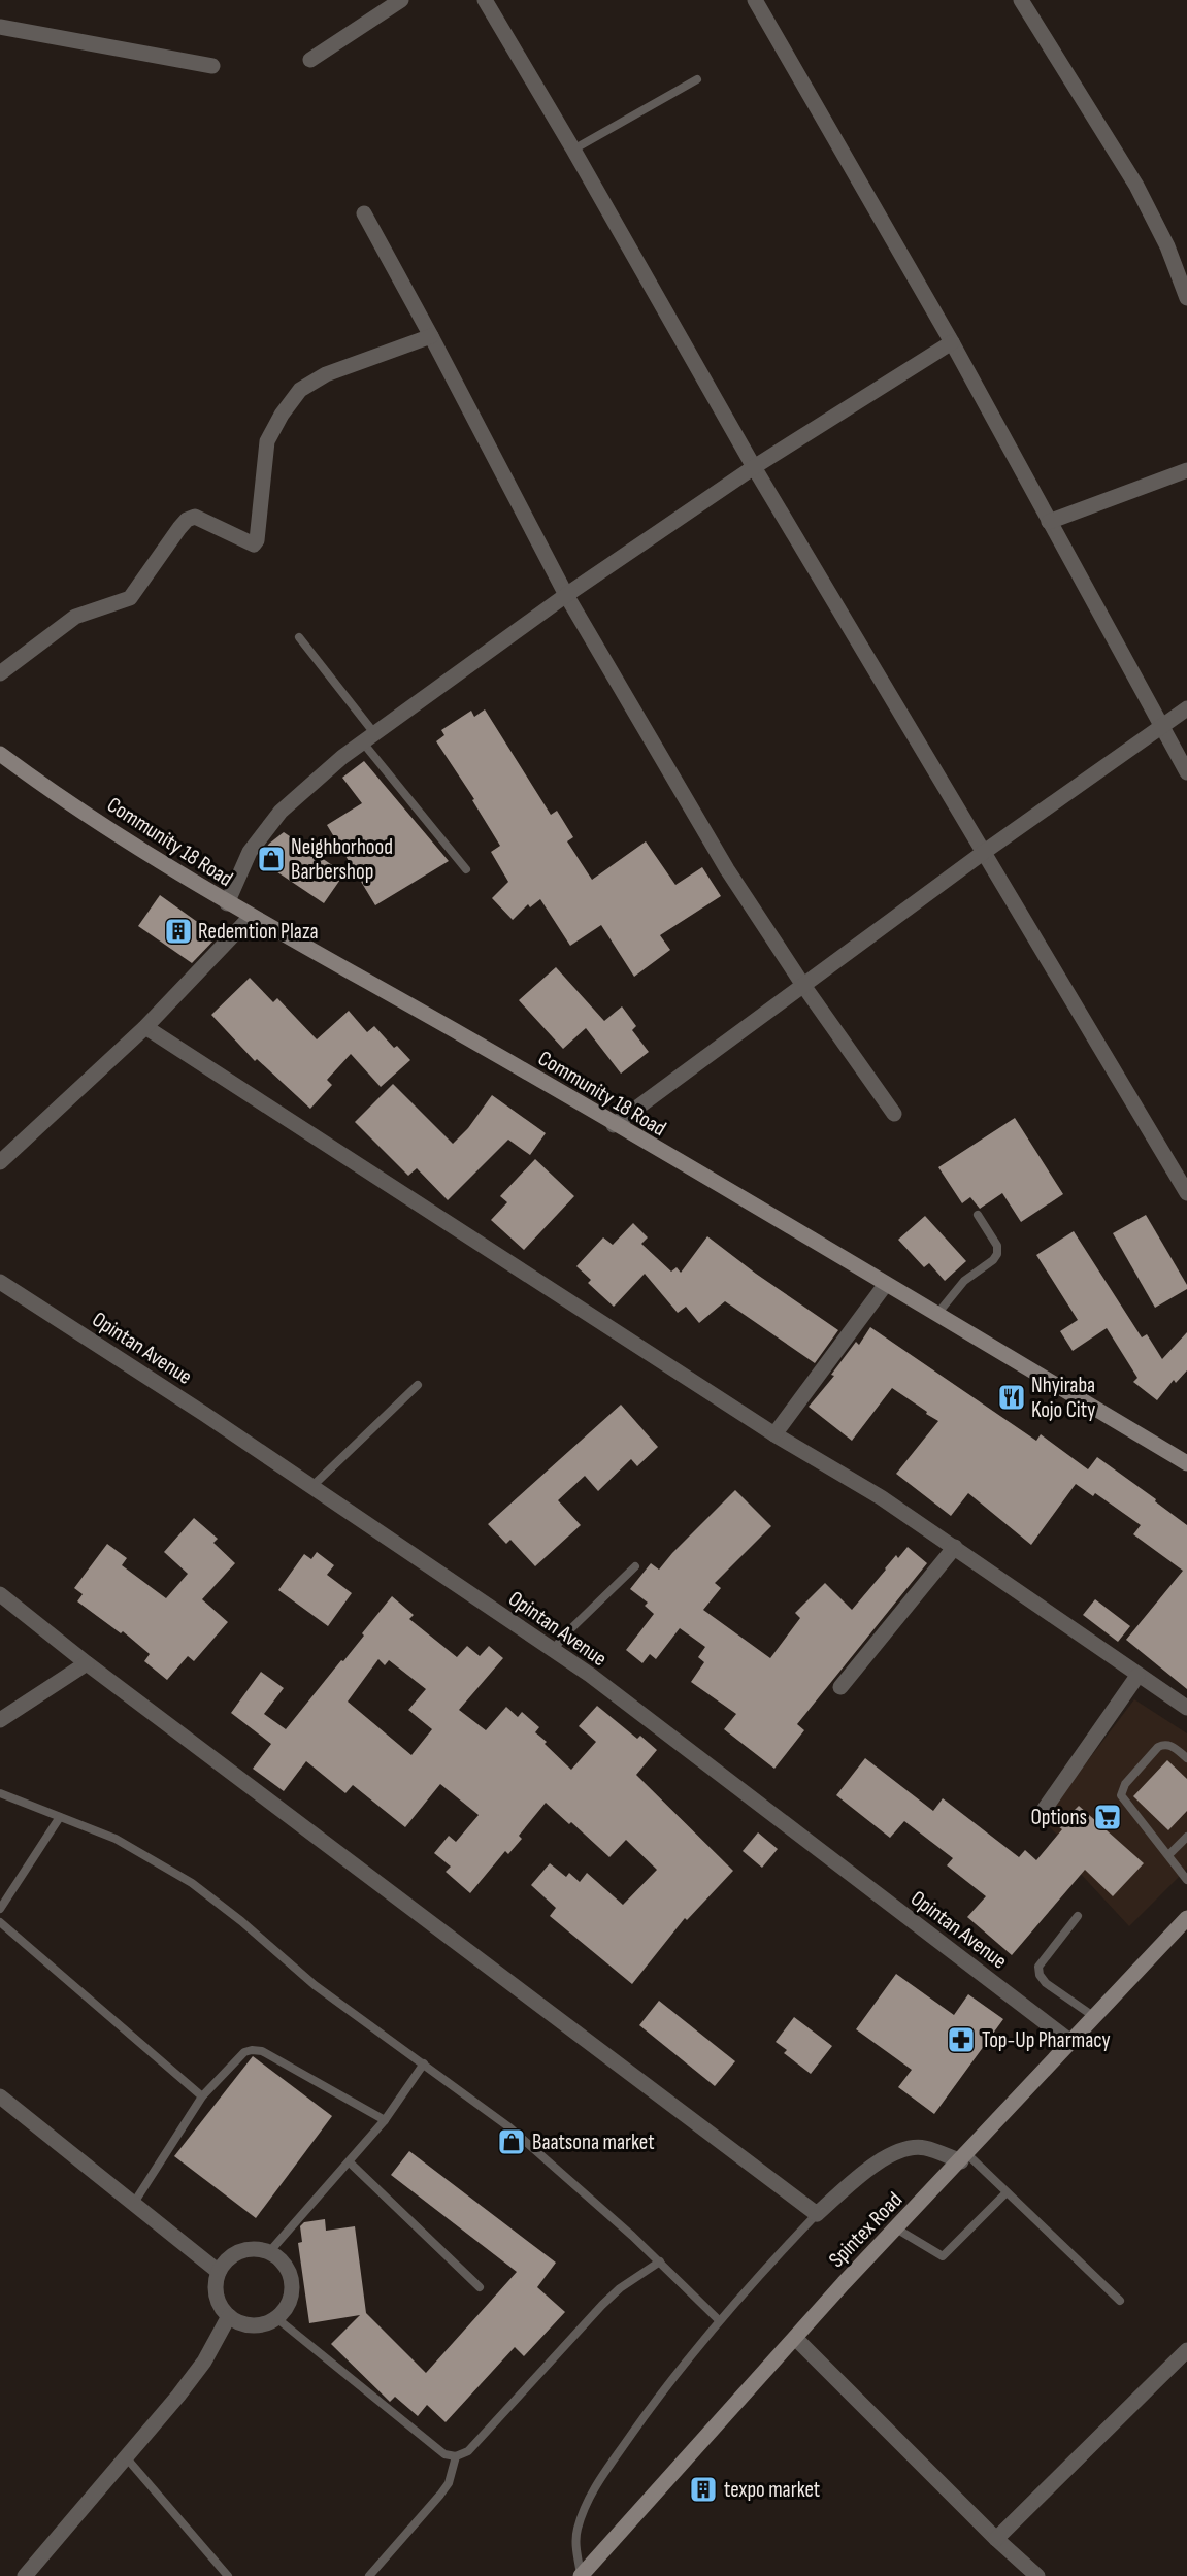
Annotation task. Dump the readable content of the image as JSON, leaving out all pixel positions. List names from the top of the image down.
{
  "streets": {
    "main road": ["Community 18 Road", "Spintex Road"],
    "street": ["Opintan Avenue"]
  },
  "crossings": [
    ["Opintan Avenue", "Spintex Road"]
  ],
  "places": {
    "shop": ["Neighborhood Barbershop", "Baatsona market"],
    "building": ["Redemtion Plaza", "texpo market"],
    "restaurant": ["Nhyiraba Kojo City"],
    "supermarket": ["Options"],
    "pharmacy": ["Top-Up Pharmacy"]
  }
}
